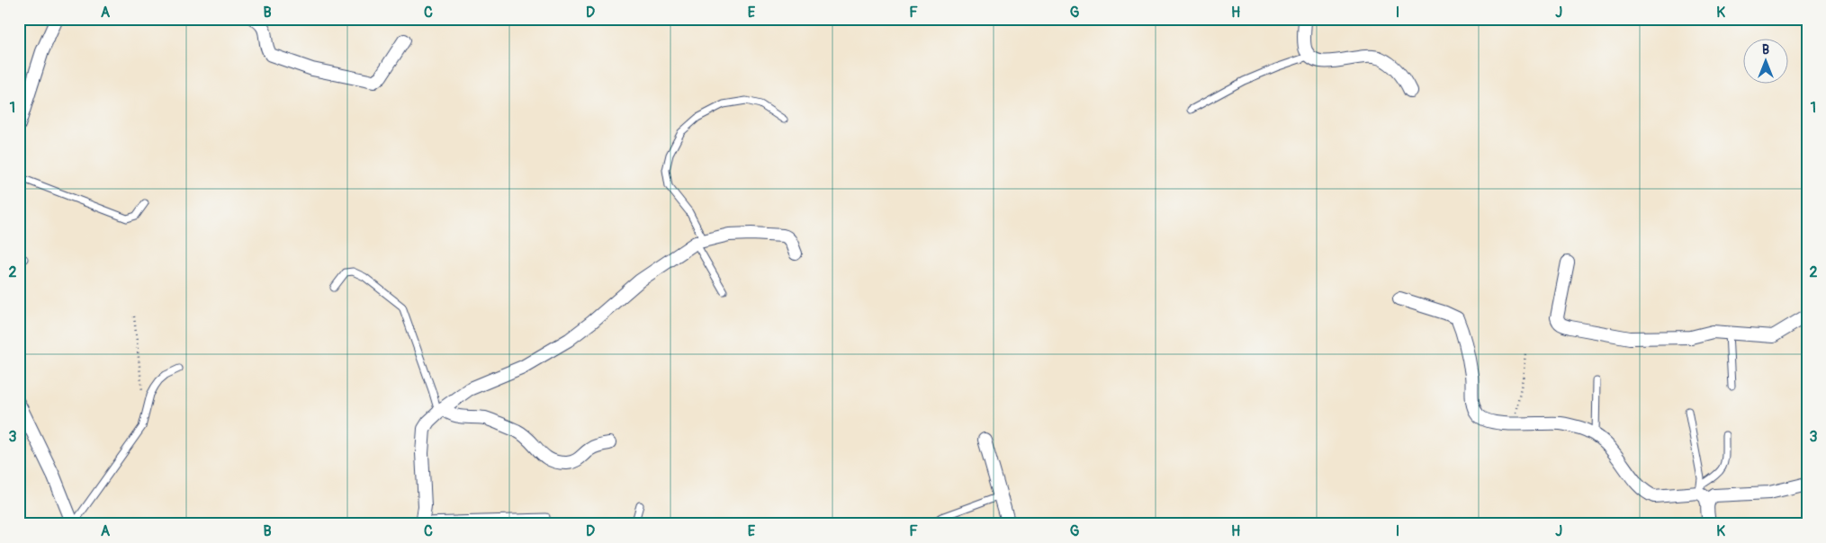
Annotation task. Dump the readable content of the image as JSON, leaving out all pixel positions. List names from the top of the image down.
{
  "north": "top",
  "grid": {
    "columns": [
      "A",
      "B",
      "C",
      "D",
      "E",
      "F",
      "G",
      "H",
      "I",
      "J",
      "K"
    ],
    "rows": ["1", "2", "3"]
  }
}
